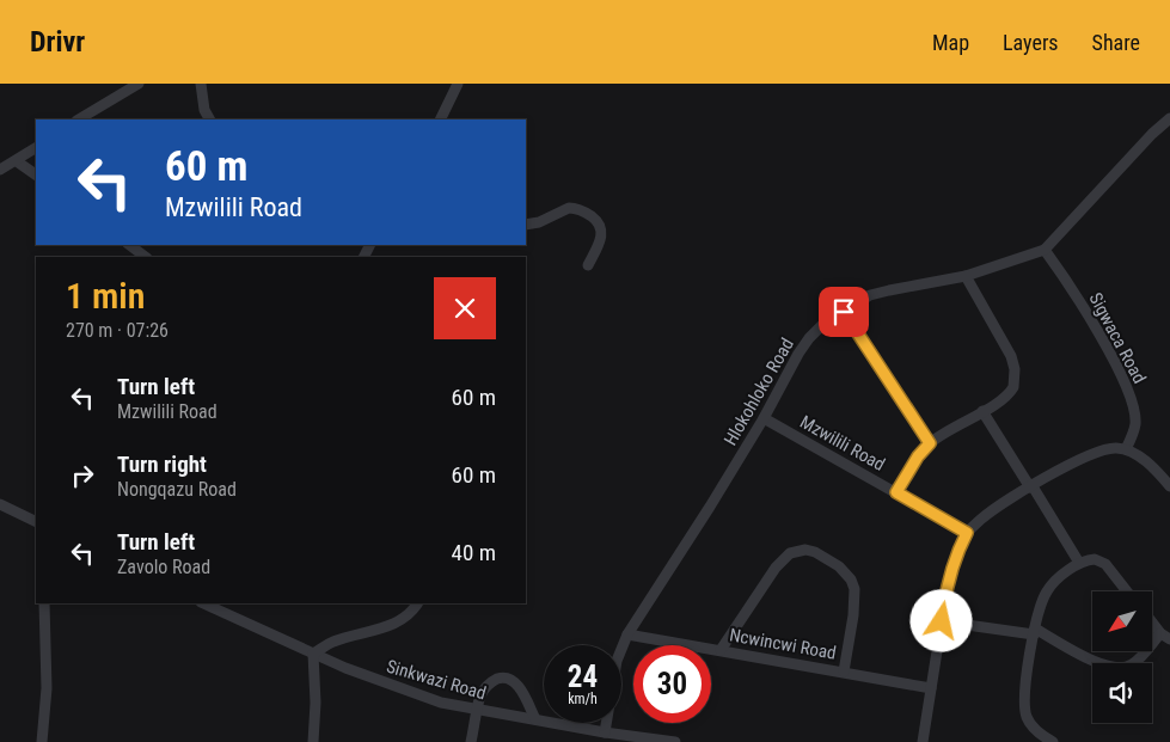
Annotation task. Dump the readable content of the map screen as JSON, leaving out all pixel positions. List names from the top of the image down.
{
  "streets": {
    "street": [
      "Sigwaca Road",
      "Hlokohloko Road",
      "Mzwilili Road",
      "Ncwincwi Road",
      "Sinkwazi Road"
    ]
  },
  "crossings": [
    ["Sigwaca Road", "Hlokohloko Road"],
    ["Hlokohloko Road", "Mzwilili Road"],
    ["Hlokohloko Road", "Ncwincwi Road"],
    ["Hlokohloko Road", "Sinkwazi Road"]
  ],
  "north": "bottom left",
  "page": {
    "header": "Drivr",
    "nav": ["Map", "Layers", "Share"],
    "turn": ["60 m", "Mzwilili Road"],
    "heading": ["1 min", "270 m · 07:26"],
    "list": [
      {
        "name": "Turn left",
        "note": "Mzwilili Road",
        "value": "60 m"
      },
      {
        "name": "Turn right",
        "note": "Nongqazu Road",
        "value": "60 m"
      },
      {
        "name": "Turn left",
        "note": "Zavolo Road",
        "value": "40 m"
      }
    ],
    "speed": "24 km/h",
    "limit": "30"
  }
}
